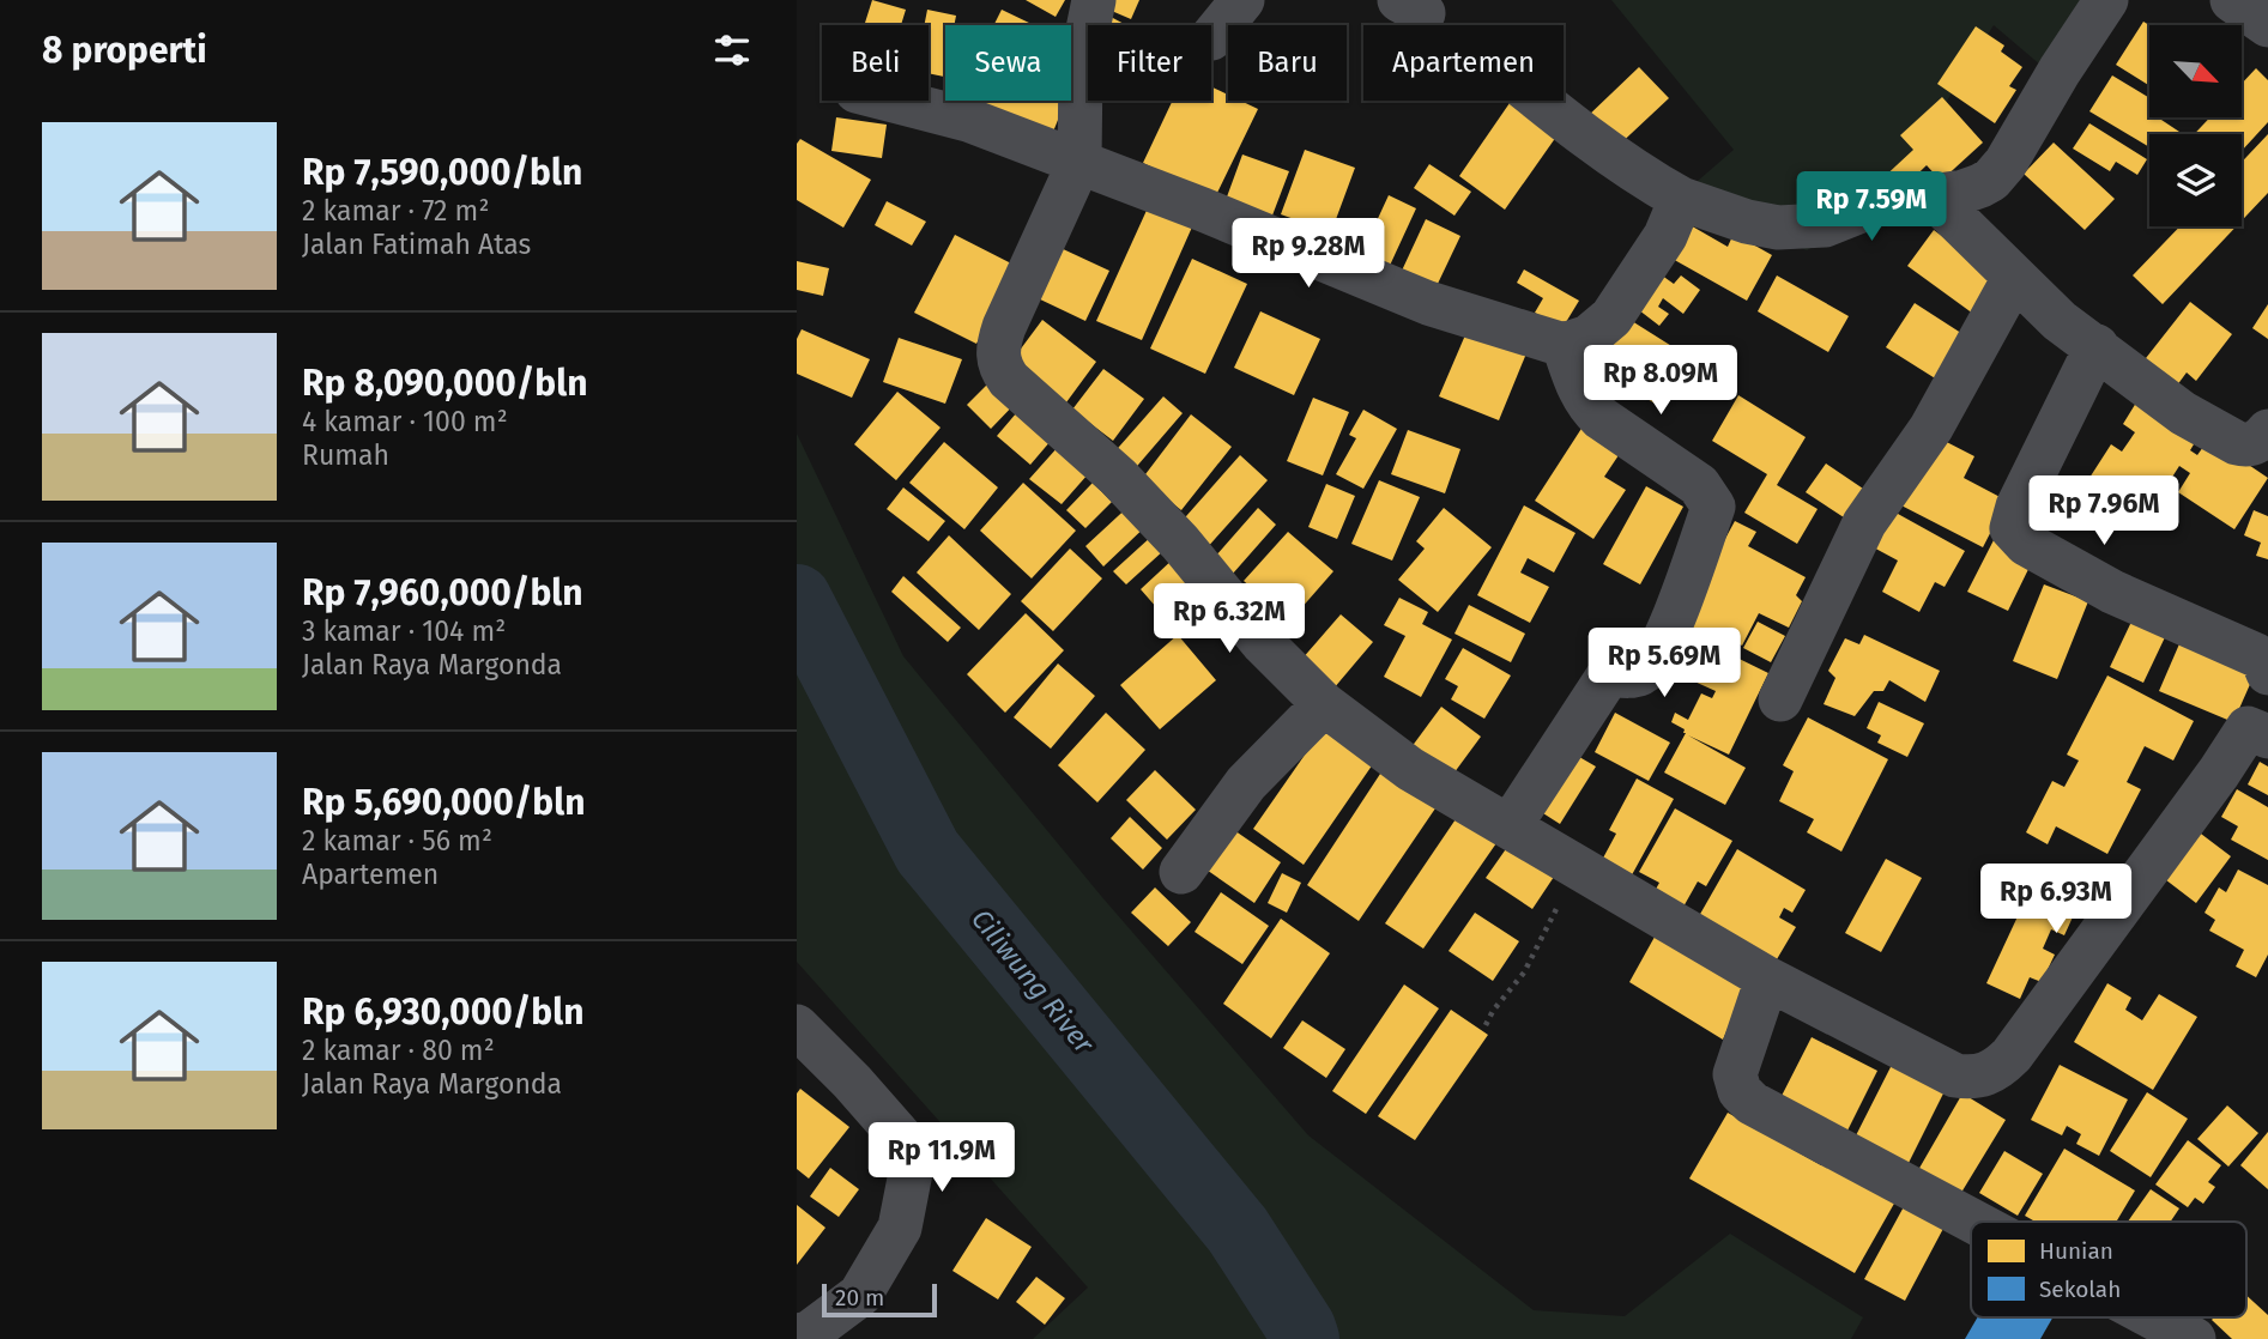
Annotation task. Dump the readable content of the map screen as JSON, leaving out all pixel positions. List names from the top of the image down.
{
  "water": ["Ciliwung River"],
  "legend": ["Hunian", "Sekolah"],
  "scale_bar": "20 m",
  "north": "bottom right",
  "page": {
    "heading": "8 properti",
    "chip": [
      "Beli",
      "Sewa",
      "Filter",
      "Baru",
      "Apartemen"
    ],
    "list": [
      {
        "name": "Rp 7,590,000/bln",
        "note": "2 kamar · 72 m² · Jalan Fatimah Atas"
      },
      {
        "name": "Rp 8,090,000/bln",
        "note": "4 kamar · 100 m² · Rumah"
      },
      {
        "name": "Rp 7,960,000/bln",
        "note": "3 kamar · 104 m² · Jalan Raya Margonda"
      },
      {
        "name": "Rp 5,690,000/bln",
        "note": "2 kamar · 56 m² · Apartemen"
      },
      {
        "name": "Rp 6,930,000/bln",
        "note": "2 kamar · 80 m² · Jalan Raya Margonda"
      }
    ],
    "price": [
      "Rp 7.59M",
      "Rp 9.28M",
      "Rp 8.09M",
      "Rp 7.96M",
      "Rp 6.32M",
      "Rp 5.69M",
      "Rp 6.93M",
      "Rp 11.9M"
    ],
    "scale": "20 m"
  }
}
